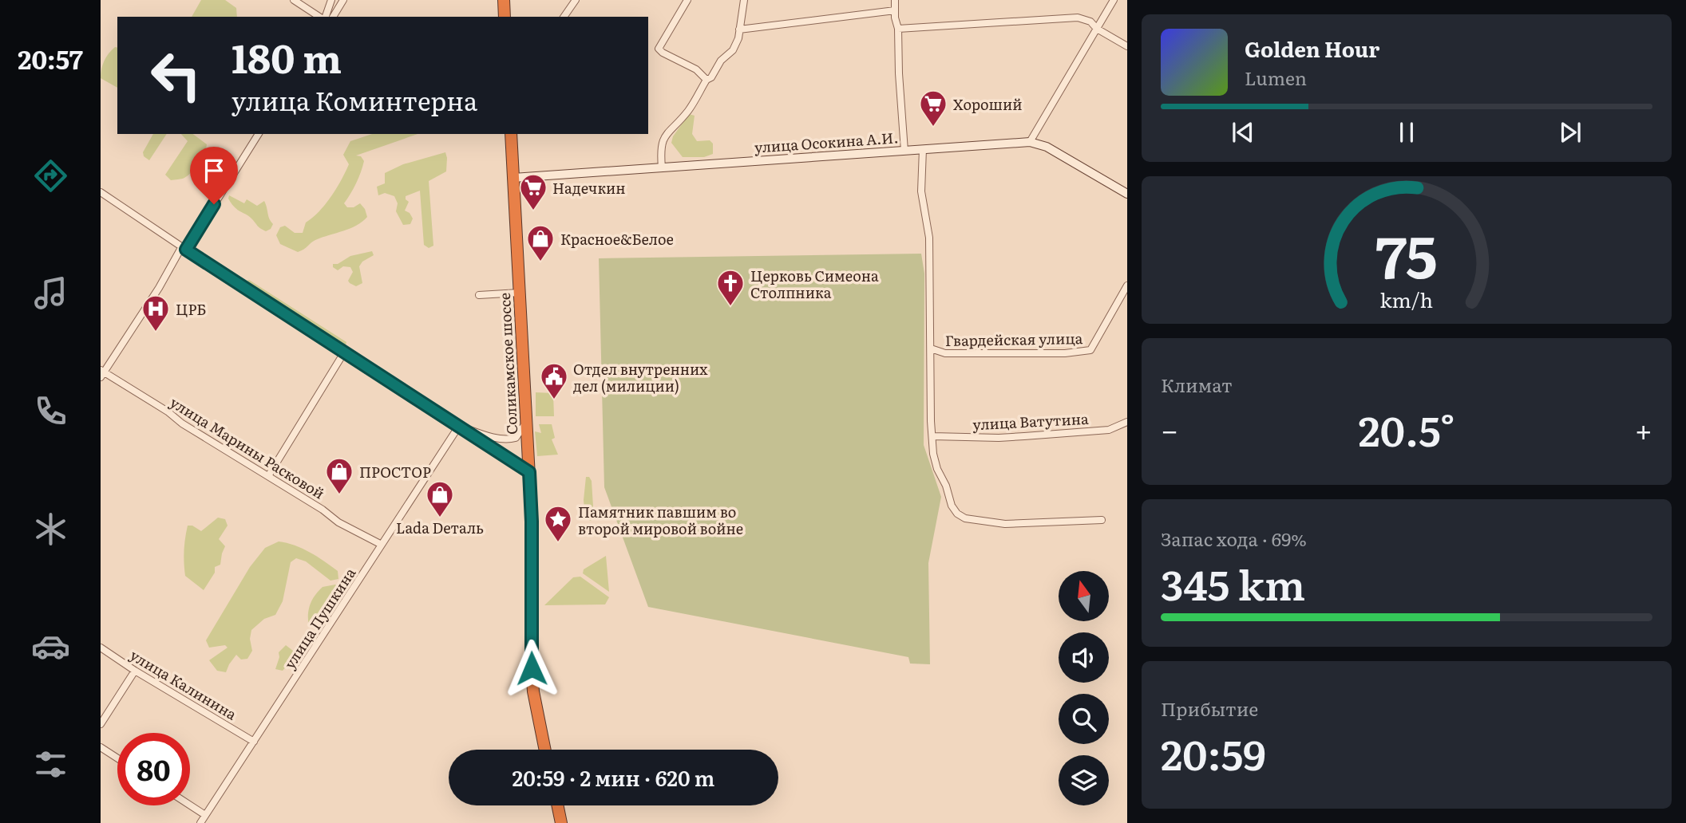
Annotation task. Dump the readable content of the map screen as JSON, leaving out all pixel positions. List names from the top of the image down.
{
  "streets": {
    "highway": ["Соликамское шоссе"],
    "street": [
      "улица Осокина А.И.",
      "Гвардейская улица",
      "улица Ватутина",
      "улица Марины Расковой",
      "улица Пушкина",
      "улица Калинина"
    ]
  },
  "crossings": [
    ["улица Осокина А.И.", "Соликамское шоссе"],
    ["улица Марины Расковой", "улица Пушкина"],
    ["улица Пушкина", "улица Калинина"]
  ],
  "places": {
    "supermarket": ["Хороший", "Надечкин"],
    "shop": ["Красное&Белое", "ПРОСТОР", "Lada Dеталь"],
    "church": ["Церковь Симеона Столпника"],
    "hospital": ["ЦРБ"],
    "public building": ["Отдел внутренних дел (милиции)"],
    "place": ["Памятник павшим во второй мировой войне"]
  },
  "north": "top",
  "page": {
    "tabs": "20:57",
    "turn": ["180 m", "улица Коминтерна"],
    "song": ["Golden Hour", "Lumen"],
    "tile": [
      "Климат",
      ["Запас хода · 69%", "345 km"],
      ["Прибытие", "20:59"]
    ],
    "heat": ["−", "20.5°", "+"],
    "limit": "80",
    "trip": "20:59 · 2 мин · 620 m",
    "gauge": ["75", "km/h"]
  }
}
